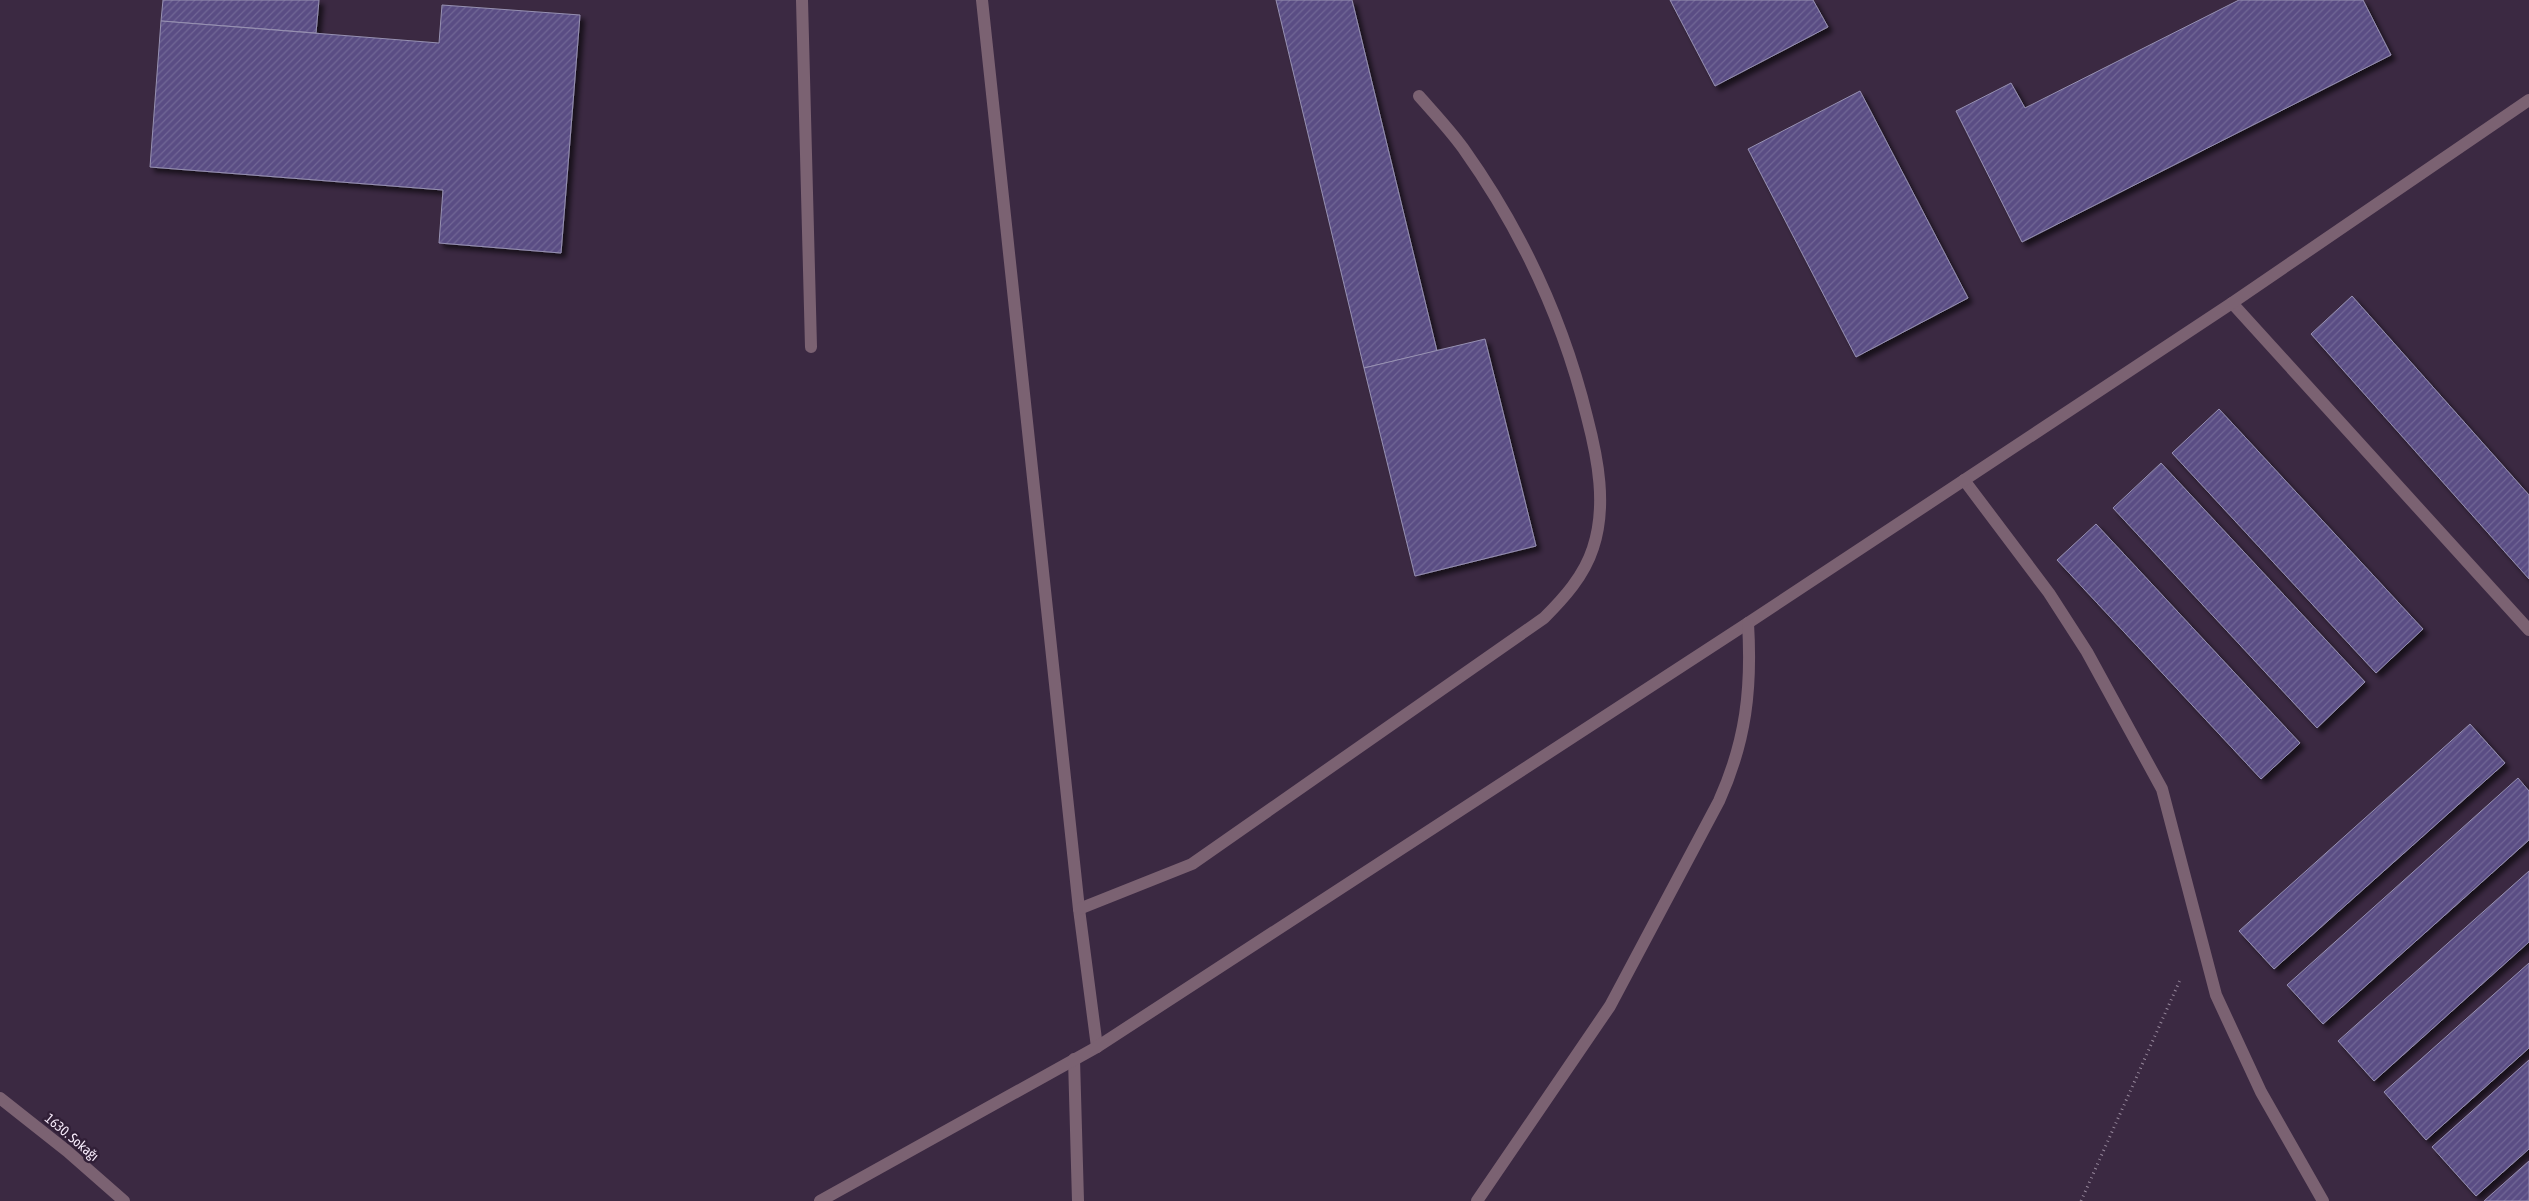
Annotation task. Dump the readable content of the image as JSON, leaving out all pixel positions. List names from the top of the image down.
{
  "streets": {
    "street": ["1630. Sokağı"]
  }
}
